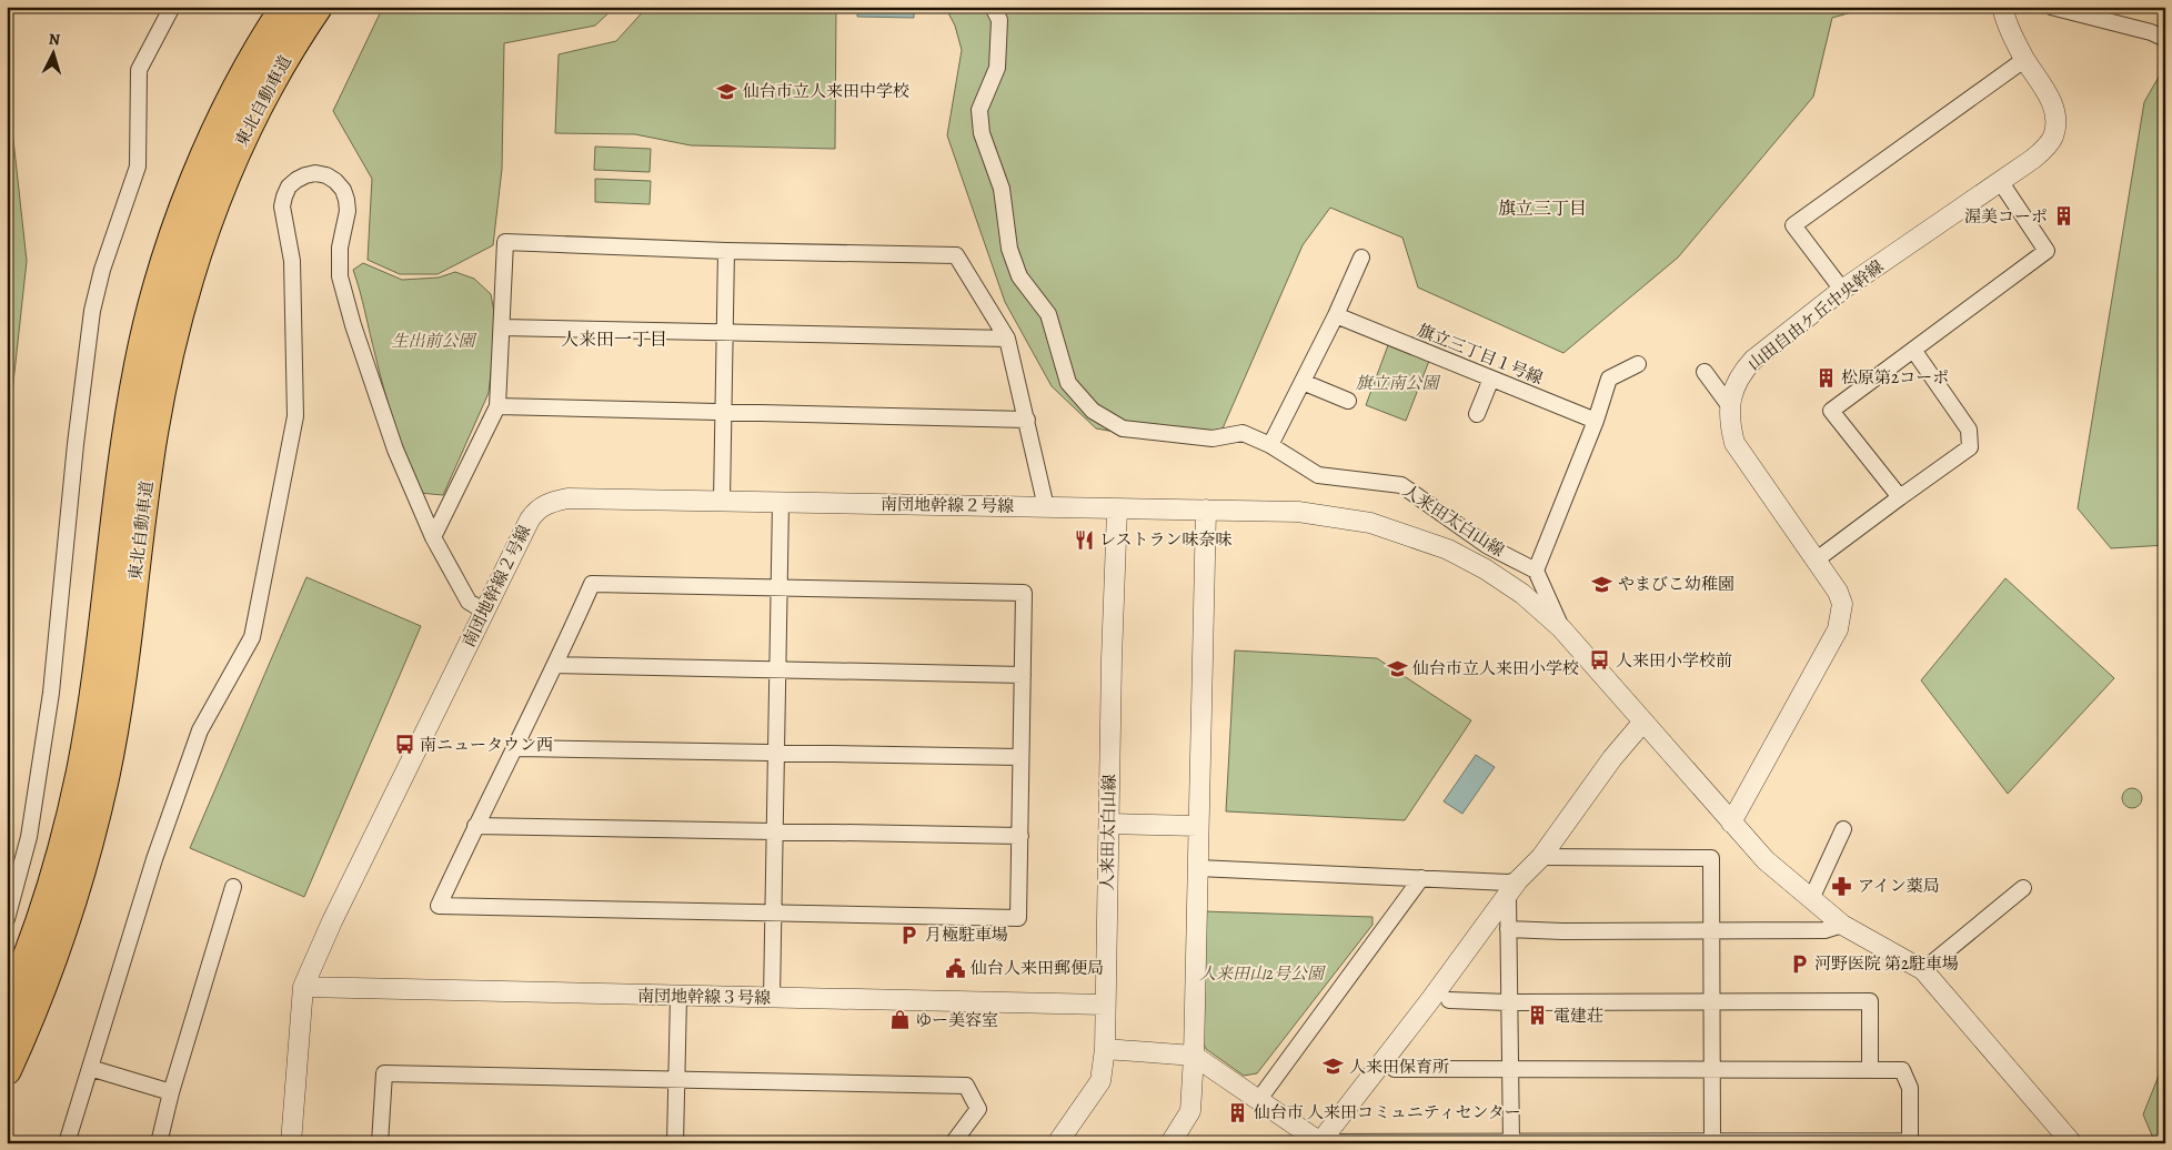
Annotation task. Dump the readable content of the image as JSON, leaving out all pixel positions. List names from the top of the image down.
{
  "streets": {
    "highway": ["東北自動車道"],
    "street": [
      "山田自由ケ丘中央幹線",
      "旗立三丁目１号線",
      "南団地幹線２号線",
      "人来田太白山線",
      "南団地幹線３号線"
    ]
  },
  "crossings": [
    ["山田自由ケ丘中央幹線", "南団地幹線２号線"],
    ["南団地幹線２号線", "人来田太白山線"],
    ["南団地幹線２号線", "南団地幹線３号線"],
    ["人来田太白山線", "南団地幹線３号線"]
  ],
  "districts": ["旗立三丁目", "人来田一丁目"],
  "parks": ["生出前公園", "旗立南公園", "人来田山2号公園"],
  "places": {
    "school or university": [
      "仙台市立人来田中学校",
      "やまびこ幼稚園",
      "仙台市立人来田小学校",
      "人来田保育所"
    ],
    "building": [
      "渥美コーポ",
      "松原第2コーポ",
      "電建荘",
      "仙台市 人来田コミュニティセンター"
    ],
    "restaurant": ["レストラン味奈味"],
    "bus stop": ["人来田小学校前", "南ニュータウン西"],
    "pharmacy": ["アイン薬局"],
    "parking": ["月極駐車場", "河野医院 第2駐車場"],
    "public building": ["仙台人来田郵便局"],
    "shop": ["ゆー美容室"]
  },
  "north": "top"
}
